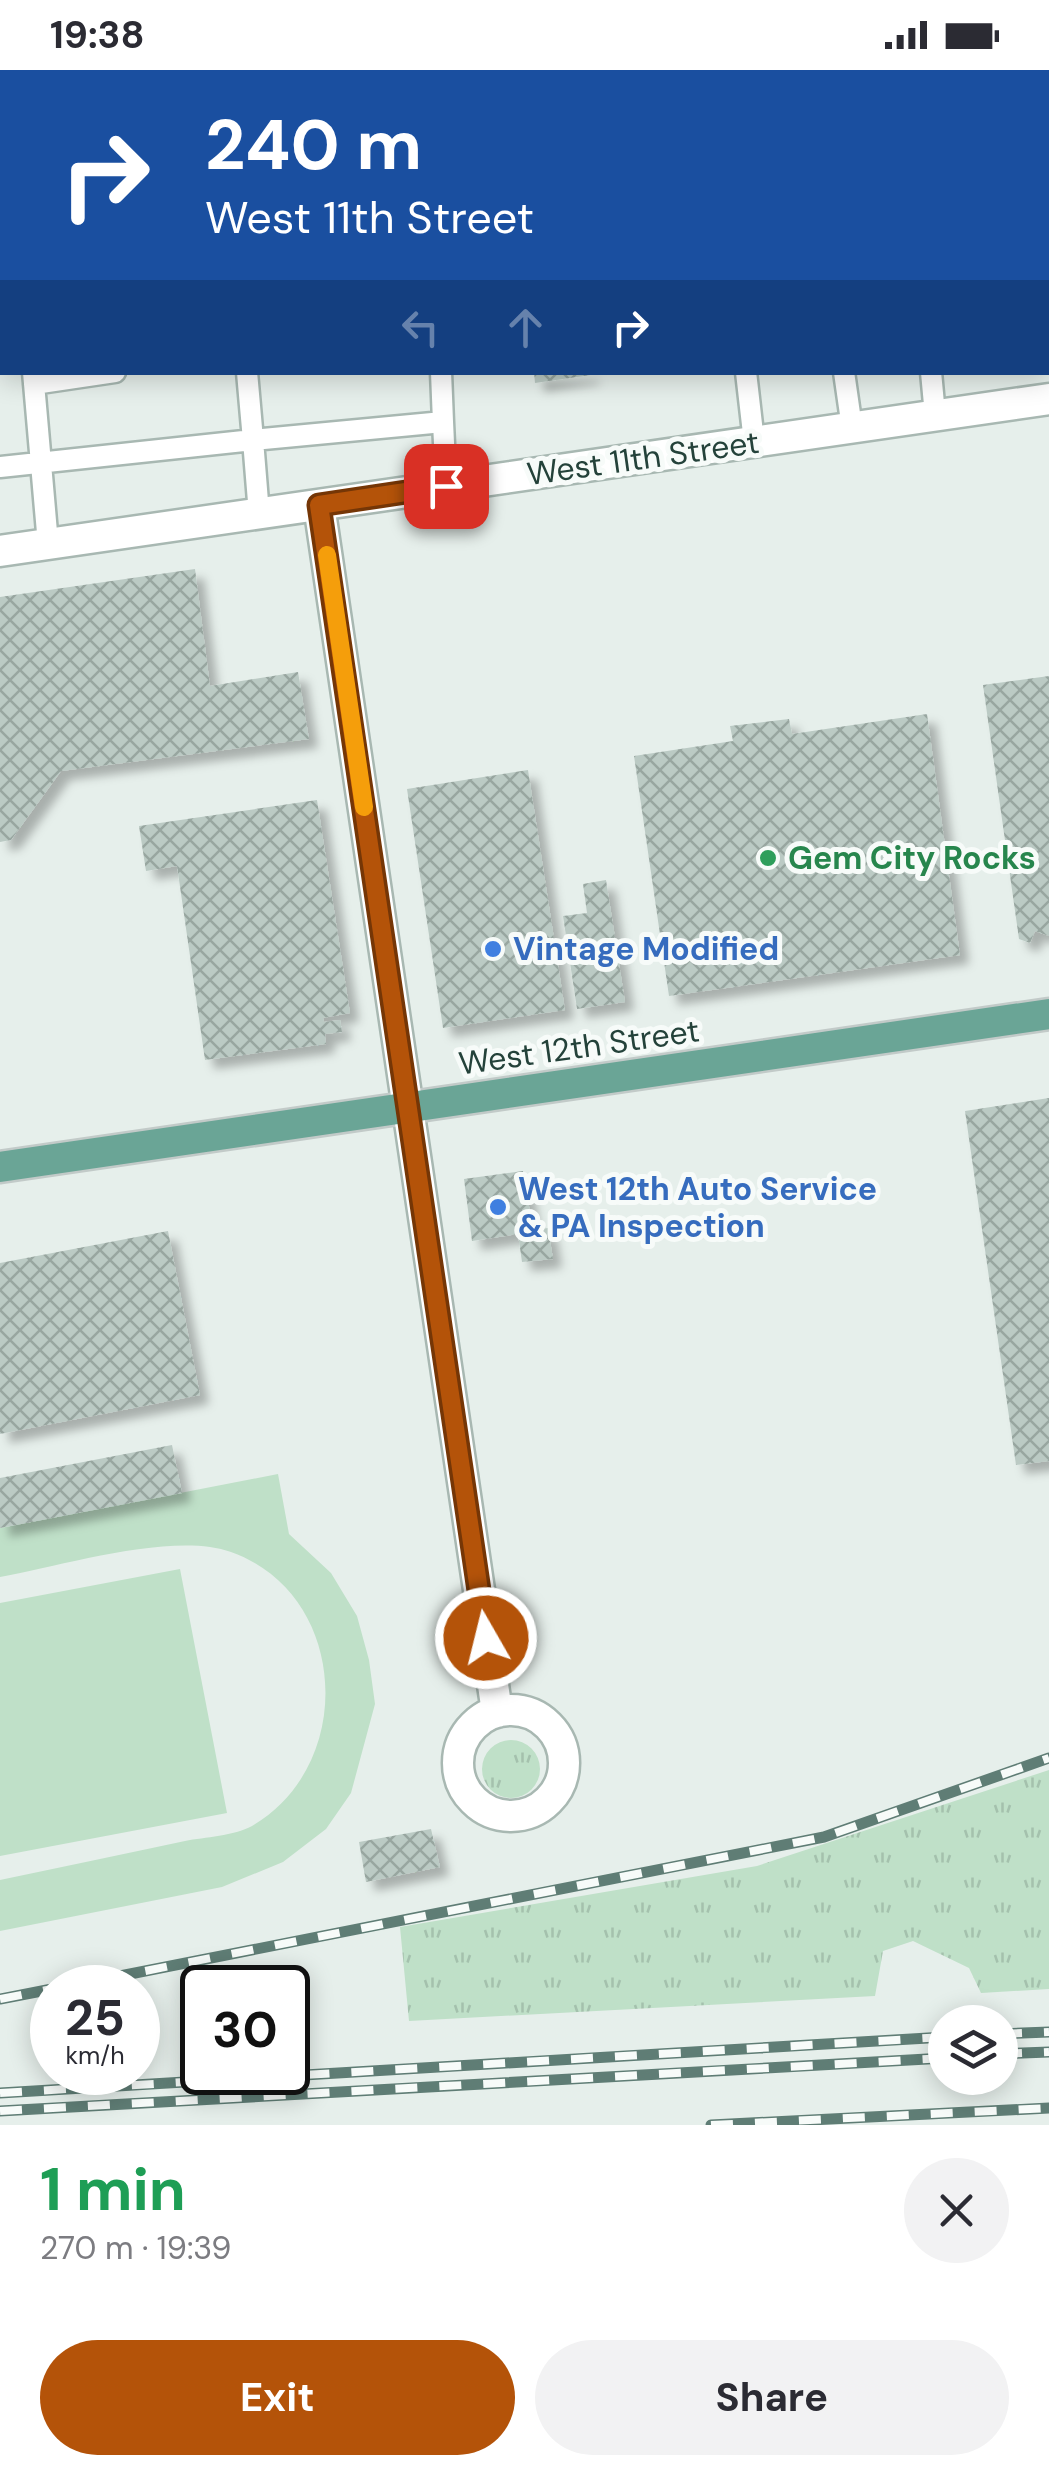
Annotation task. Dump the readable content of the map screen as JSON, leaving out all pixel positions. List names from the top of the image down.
{
  "streets": {
    "main road": ["West 12th Street"],
    "street": ["West 11th Street"]
  },
  "places": ["Gem City Rocks", "Vintage Modified", "West 12th Auto Service & PA Inspection"],
  "page": {
    "status": "19:38",
    "turn": ["240 m", "West 11th Street"],
    "speed": "25 km/h",
    "limit": "30",
    "heading": ["1 min", "270 m · 19:39"],
    "buttons": ["Exit", "Share"]
  }
}
